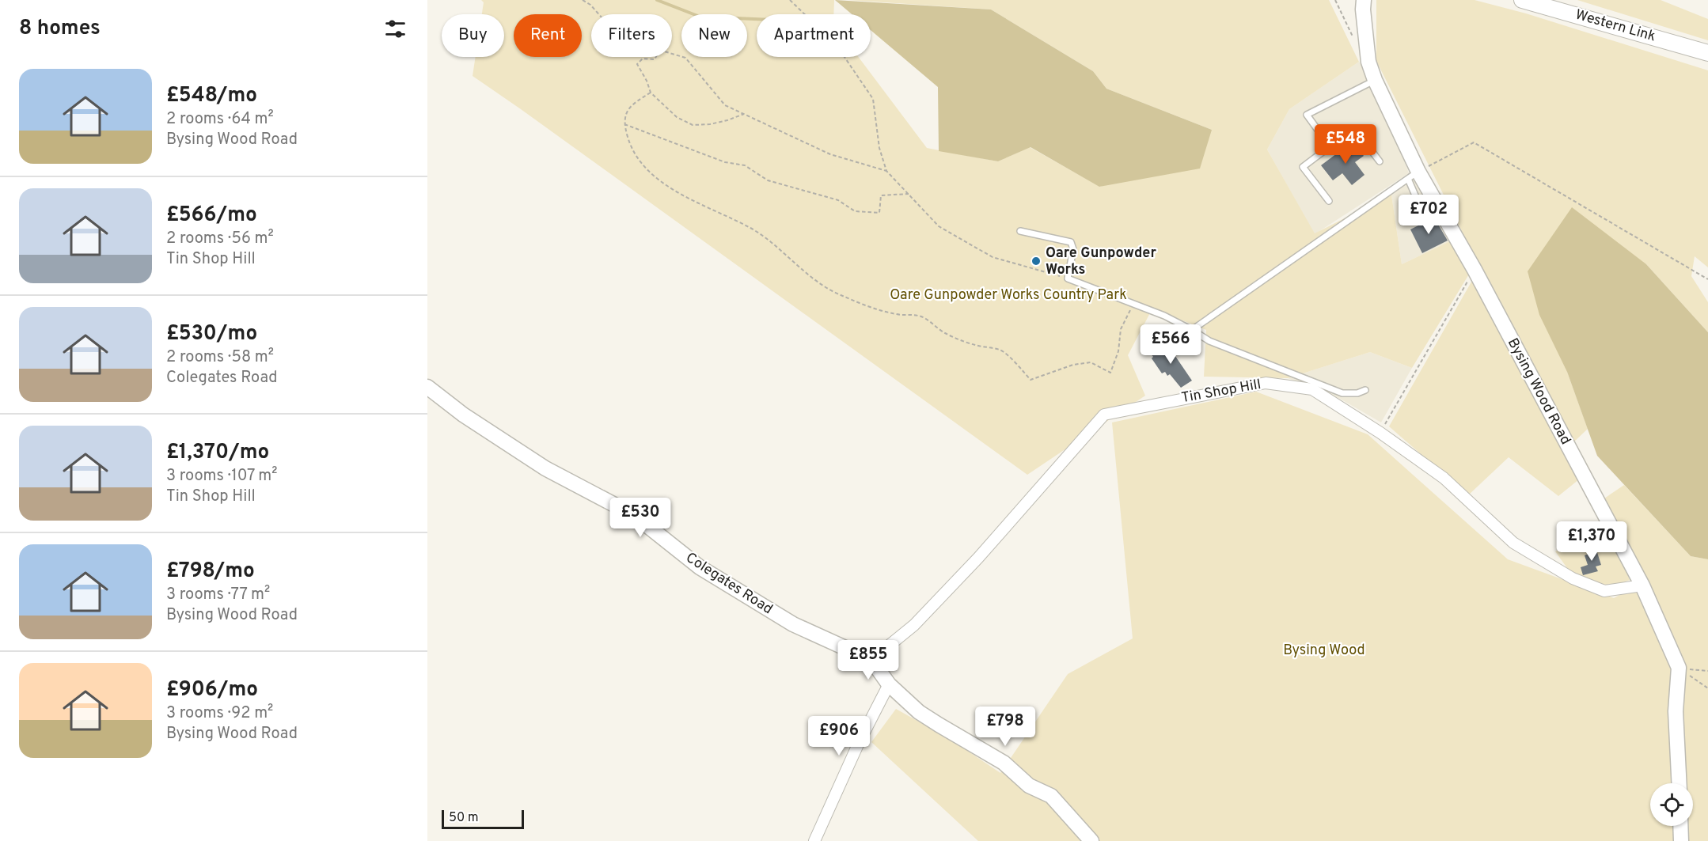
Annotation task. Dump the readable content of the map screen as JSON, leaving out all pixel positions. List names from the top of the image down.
{
  "streets": {
    "main road": ["Western Link"],
    "street": ["Tin Shop Hill", "Bysing Wood Road", "Colegates Road"]
  },
  "crossings": [
    ["Tin Shop Hill", "Bysing Wood Road"],
    ["Tin Shop Hill", "Colegates Road"]
  ],
  "parks": ["Oare Gunpowder Works Country Park", "Bysing Wood"],
  "places": ["Oare Gunpowder Works"],
  "scale_bar": "50 m",
  "page": {
    "heading": "8 homes",
    "chip": [
      "Buy",
      "Rent",
      "Filters",
      "New",
      "Apartment"
    ],
    "list": [
      {
        "name": "£548/mo",
        "note": "2 rooms · 64 m² · Bysing Wood Road"
      },
      {
        "name": "£566/mo",
        "note": "2 rooms · 56 m² · Tin Shop Hill"
      },
      {
        "name": "£530/mo",
        "note": "2 rooms · 58 m² · Colegates Road"
      },
      {
        "name": "£1,370/mo",
        "note": "3 rooms · 107 m² · Tin Shop Hill"
      },
      {
        "name": "£798/mo",
        "note": "3 rooms · 77 m² · Bysing Wood Road"
      },
      {
        "name": "£906/mo",
        "note": "3 rooms · 92 m² · Bysing Wood Road"
      }
    ],
    "price": [
      "£548",
      "£702",
      "£566",
      "£530",
      "£1,370",
      "£855",
      "£798",
      "£906"
    ],
    "scale": "50 m"
  }
}
